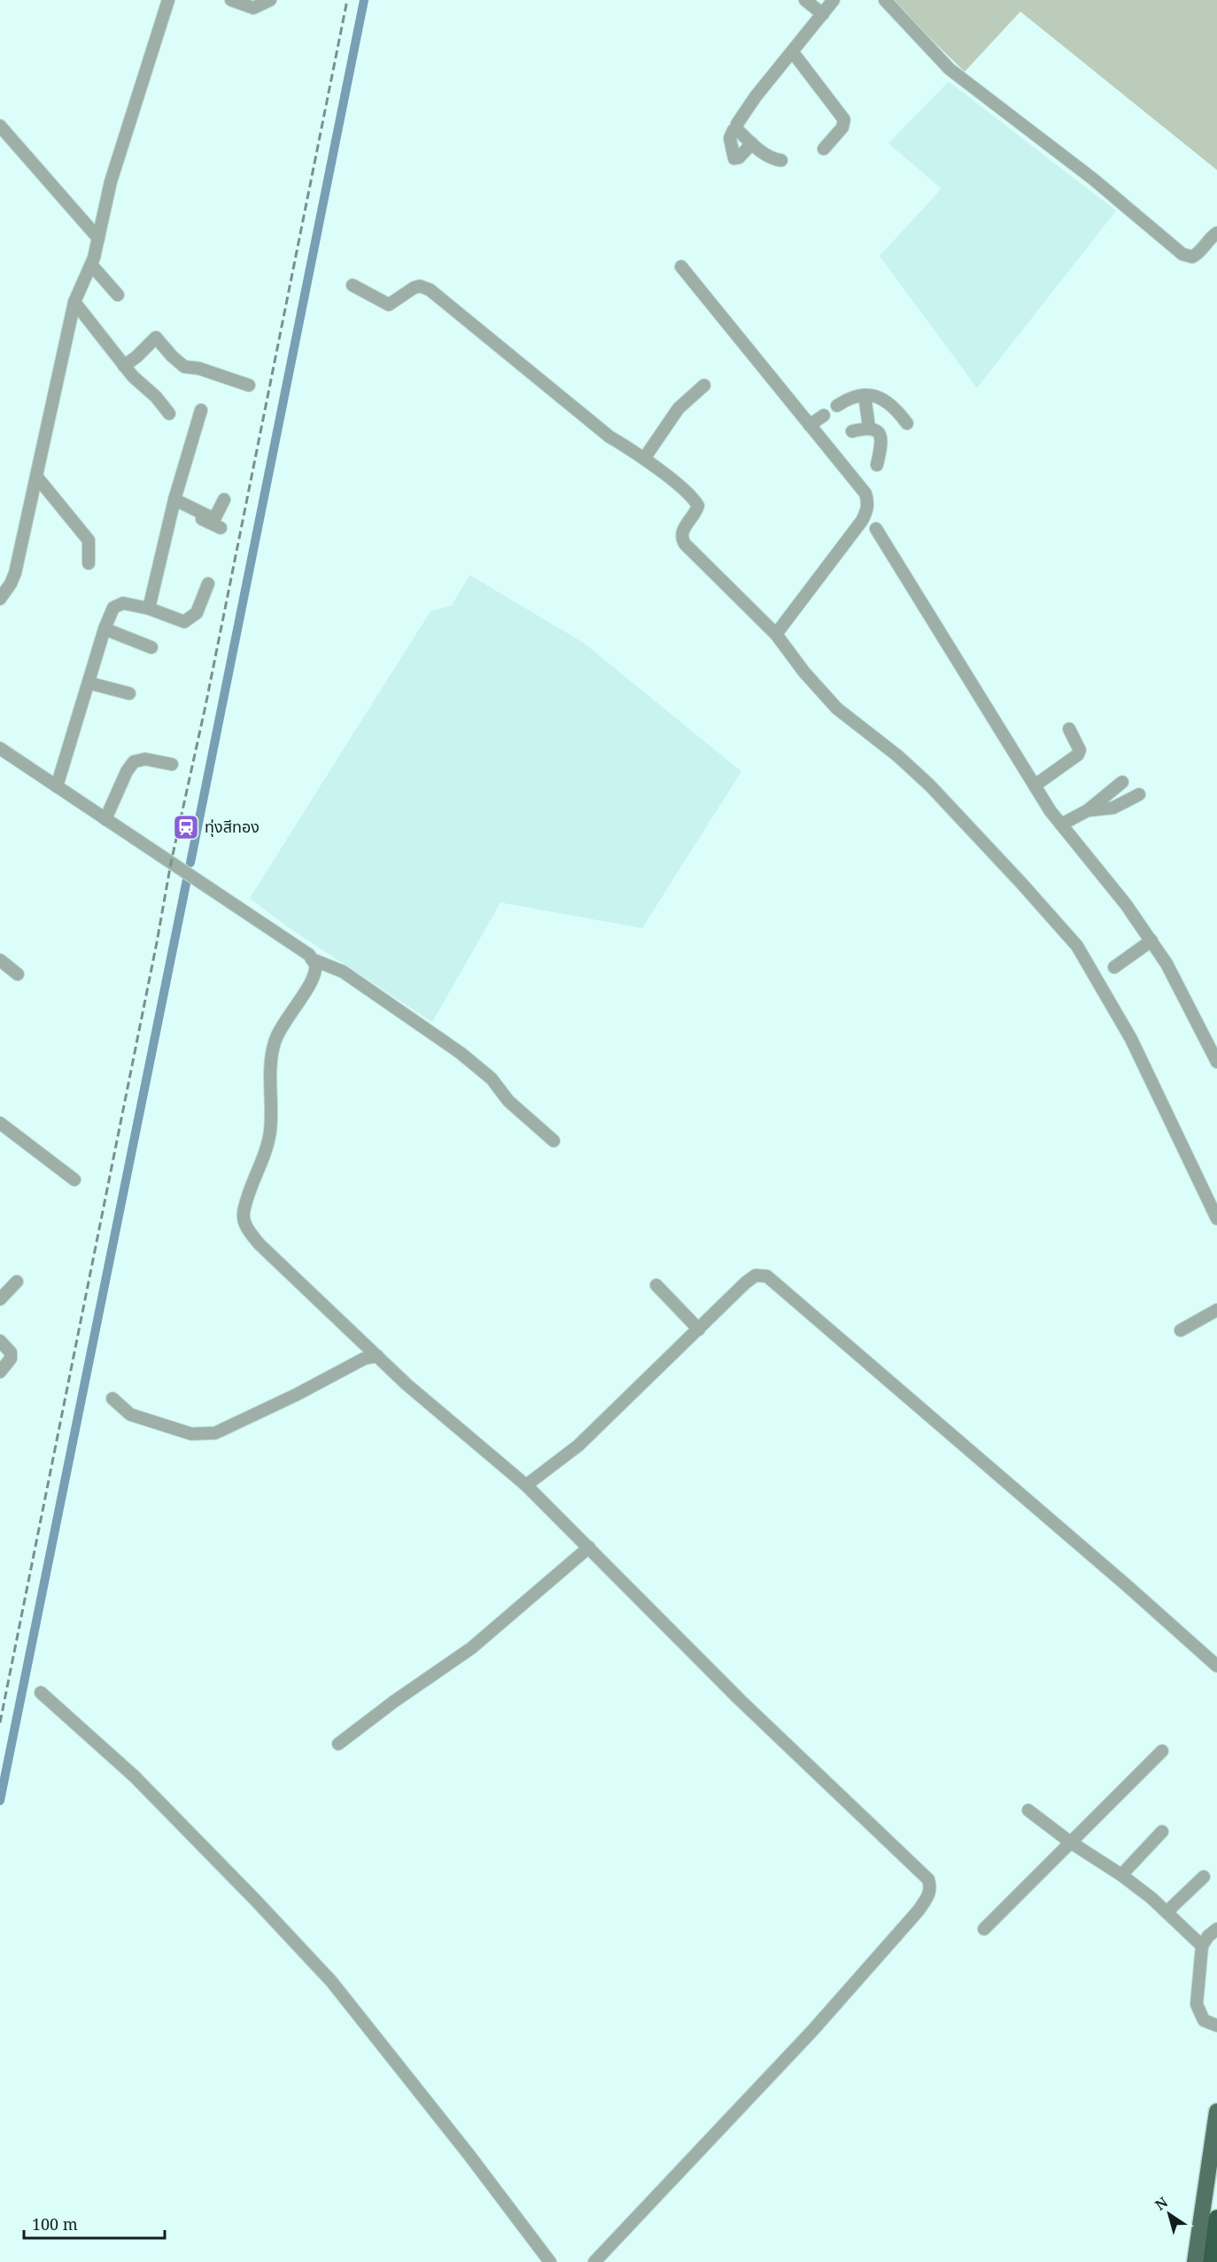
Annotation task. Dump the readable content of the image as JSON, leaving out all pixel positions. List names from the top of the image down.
{
  "places": {
    "station": ["ทุ่งสีทอง"]
  },
  "scale_bar": "100 m",
  "north": "top left"
}
